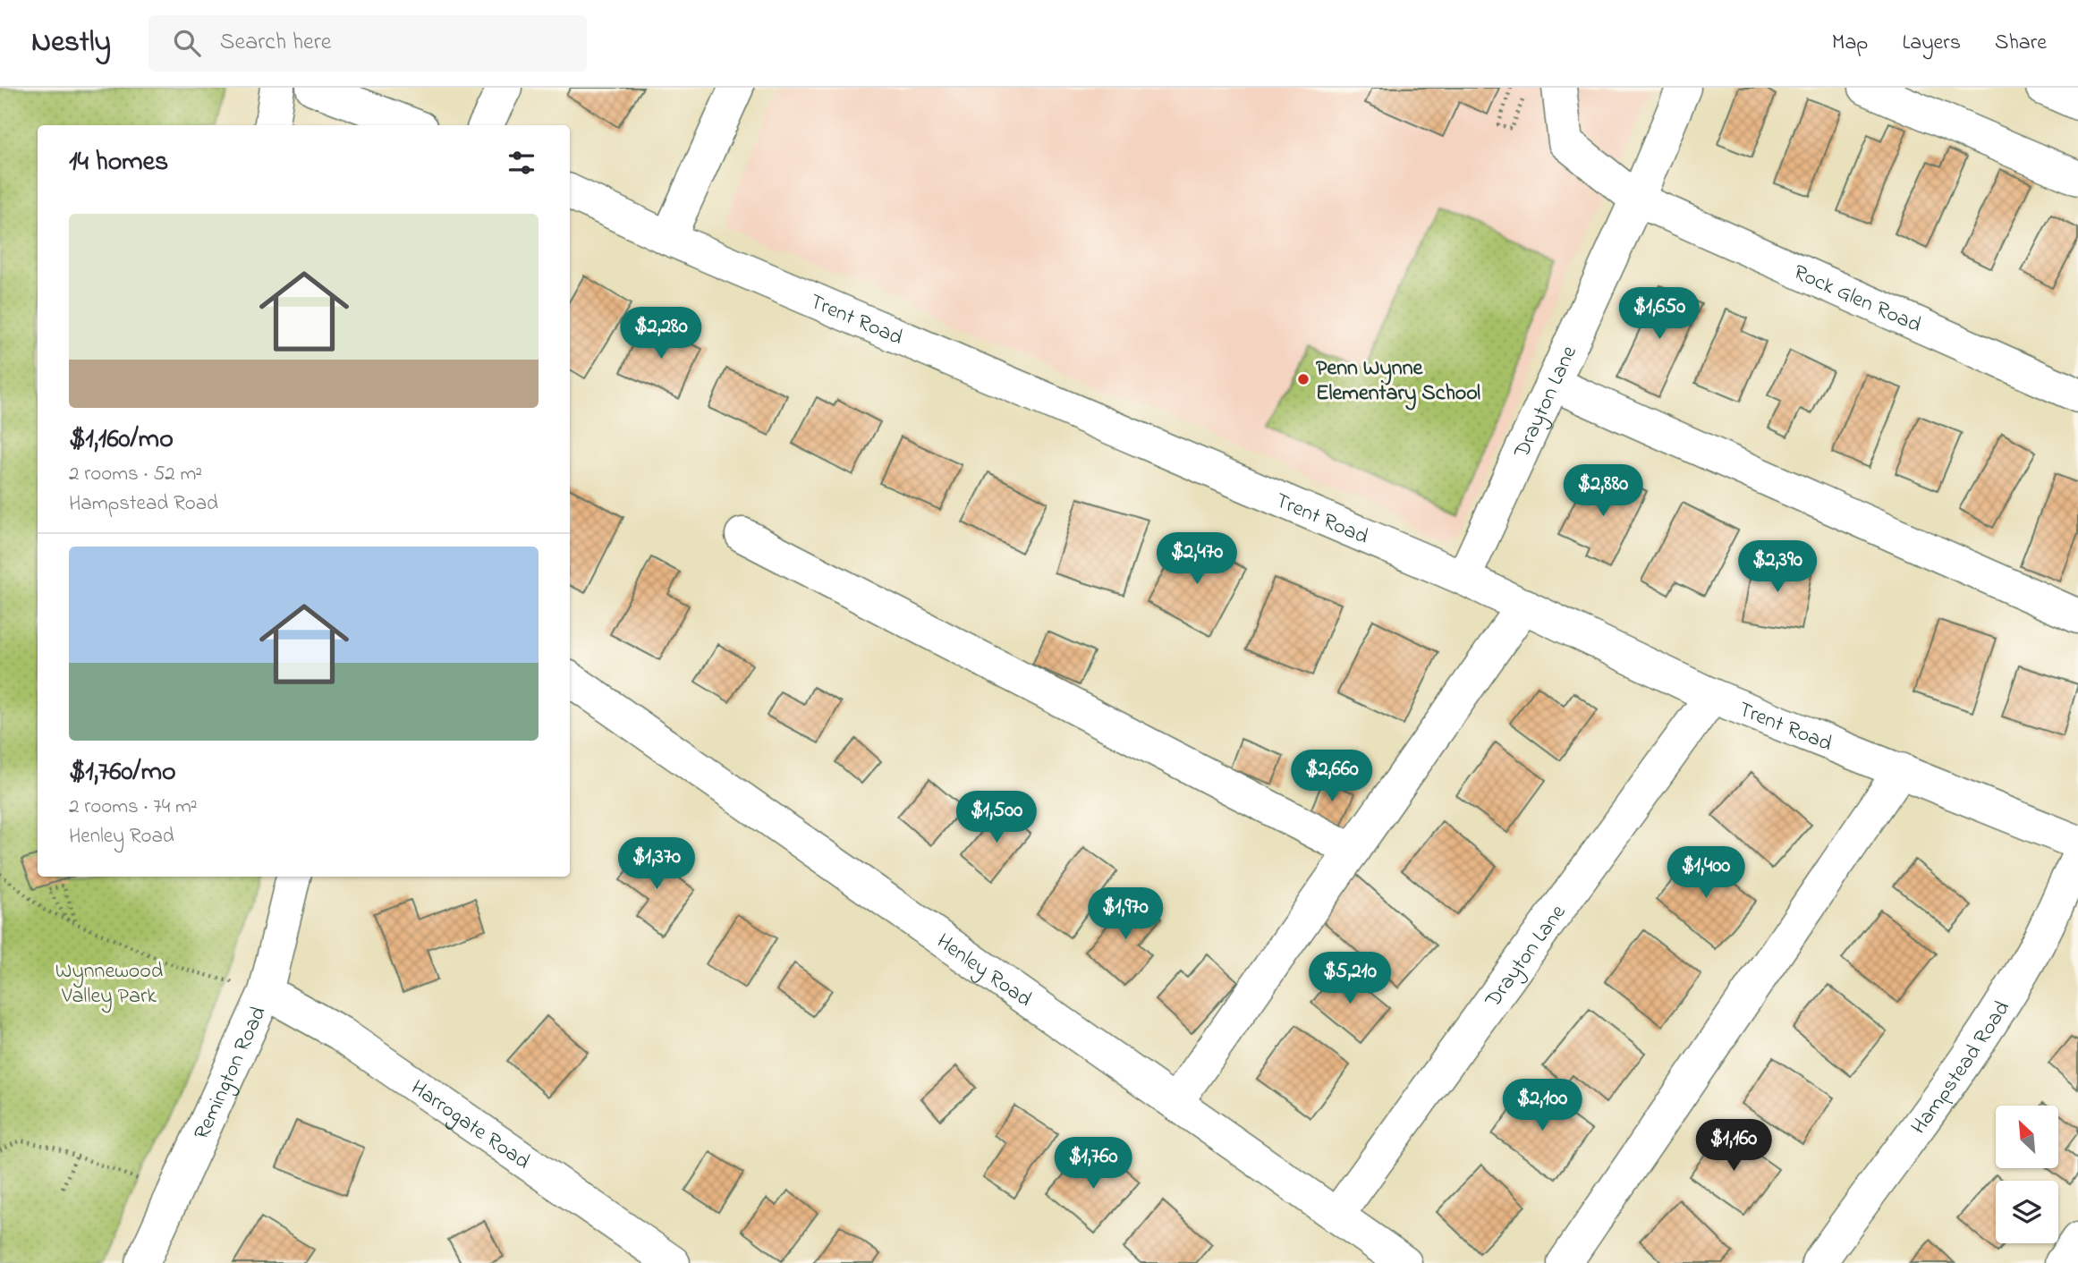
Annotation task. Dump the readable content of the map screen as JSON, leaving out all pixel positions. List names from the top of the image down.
{
  "streets": {
    "street": [
      "Rock Glen Road",
      "Trent Road",
      "Drayton Lane",
      "Henley Road",
      "Hampstead Road",
      "Remington Road",
      "Harrogate Road"
    ]
  },
  "crossings": [
    ["Rock Glen Road", "Drayton Lane"],
    ["Trent Road", "Drayton Lane"],
    ["Drayton Lane", "Henley Road"],
    ["Remington Road", "Harrogate Road"]
  ],
  "parks": ["Wynnewood Valley Park"],
  "places": ["Penn Wynne Elementary School"],
  "north": "top left",
  "page": {
    "header": "Nestly",
    "search": "Search here",
    "nav": ["Map", "Layers", "Share"],
    "heading": "14 homes",
    "list": [
      {
        "name": "$1,160/mo",
        "note": "2 rooms · 52 m² · Hampstead Road"
      },
      {
        "name": "$1,760/mo",
        "note": "2 rooms · 74 m² · Henley Road"
      }
    ],
    "price": [
      "$1,650",
      "$2,280",
      "$2,880",
      "$2,470",
      "$2,390",
      "$2,660",
      "$1,500",
      "$1,370",
      "$1,400",
      "$1,970",
      "$5,210",
      "$2,100",
      "$1,160",
      "$1,760"
    ]
  }
}
